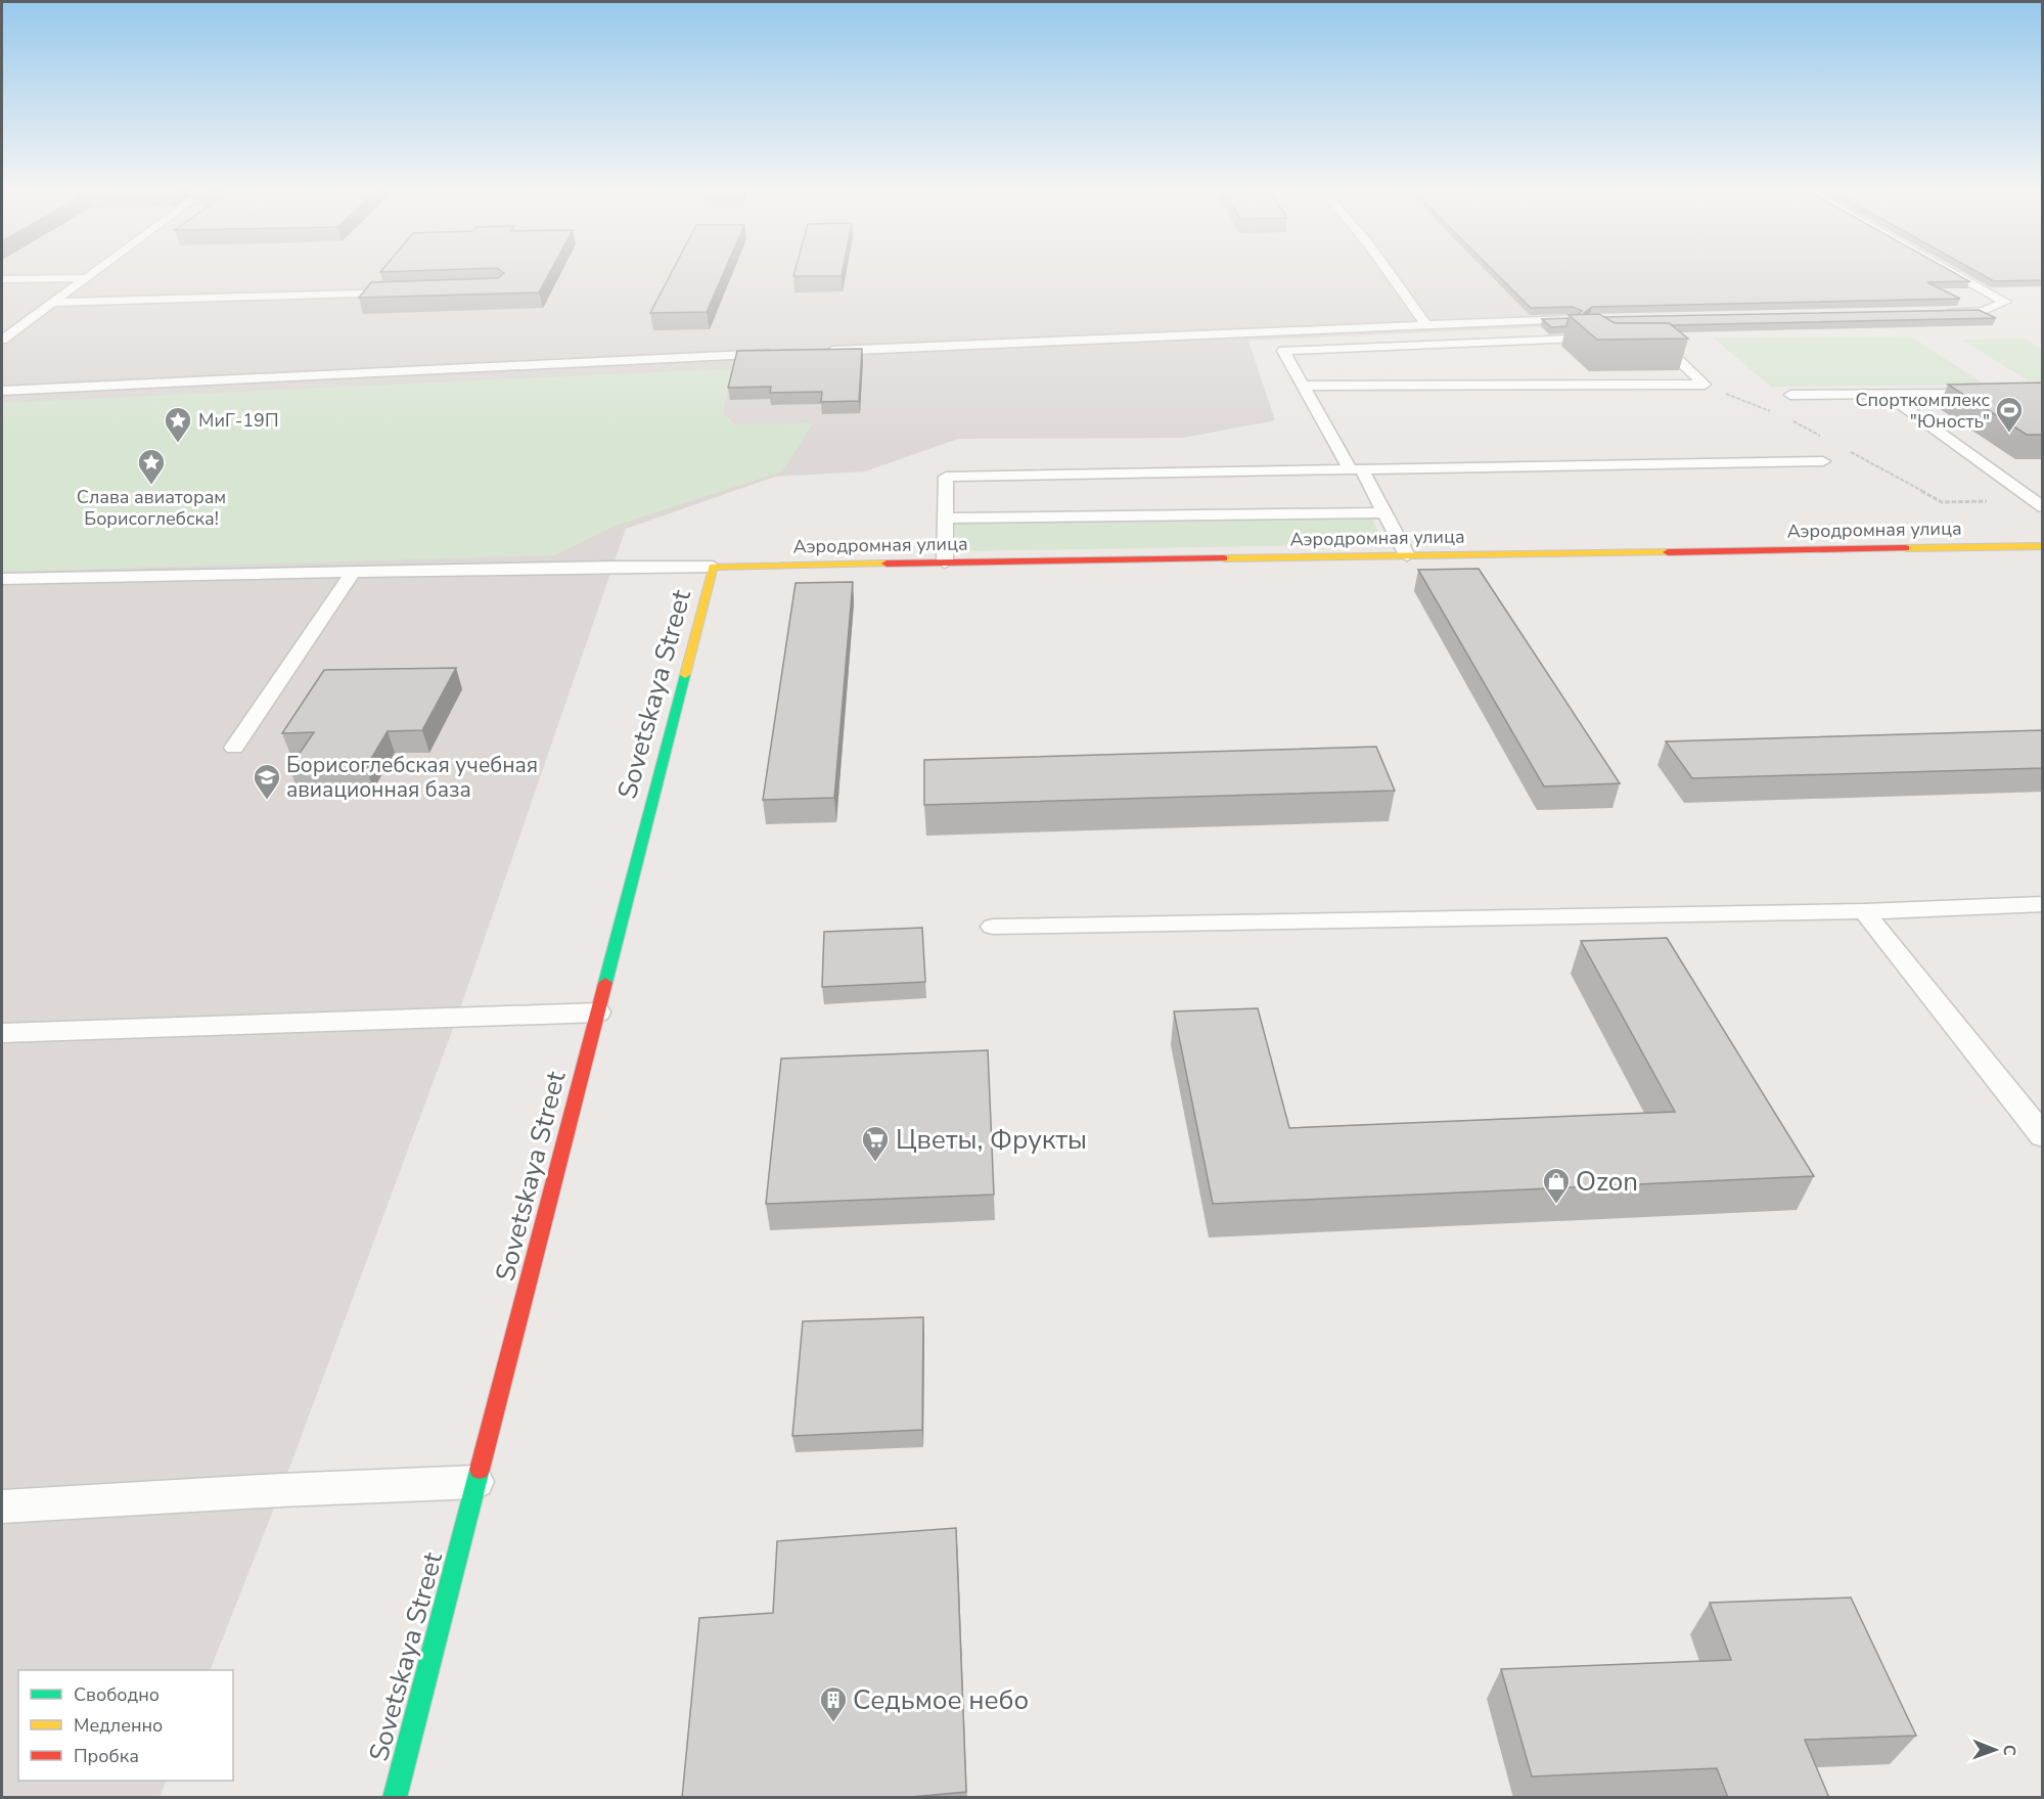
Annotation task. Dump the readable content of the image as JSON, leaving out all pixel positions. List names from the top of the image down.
{
  "streets": {
    "street": ["Аэродромная улица", "Sovetskaya Street"]
  },
  "crossings": [
    ["Аэродромная улица", "Sovetskaya Street"]
  ],
  "places": {
    "sports": ["Спорткомплекс \"Юность\""],
    "place": ["МиГ-19П", "Слава авиаторам Борисоглебска!"],
    "school or university": ["Борисоглебская учебная авиационная база"],
    "supermarket": ["Цветы, Фрукты"],
    "shop": ["Ozon"],
    "building": ["Седьмое небо"]
  },
  "legend": ["Свободно", "Медленно", "Пробка"],
  "north": "right"
}
